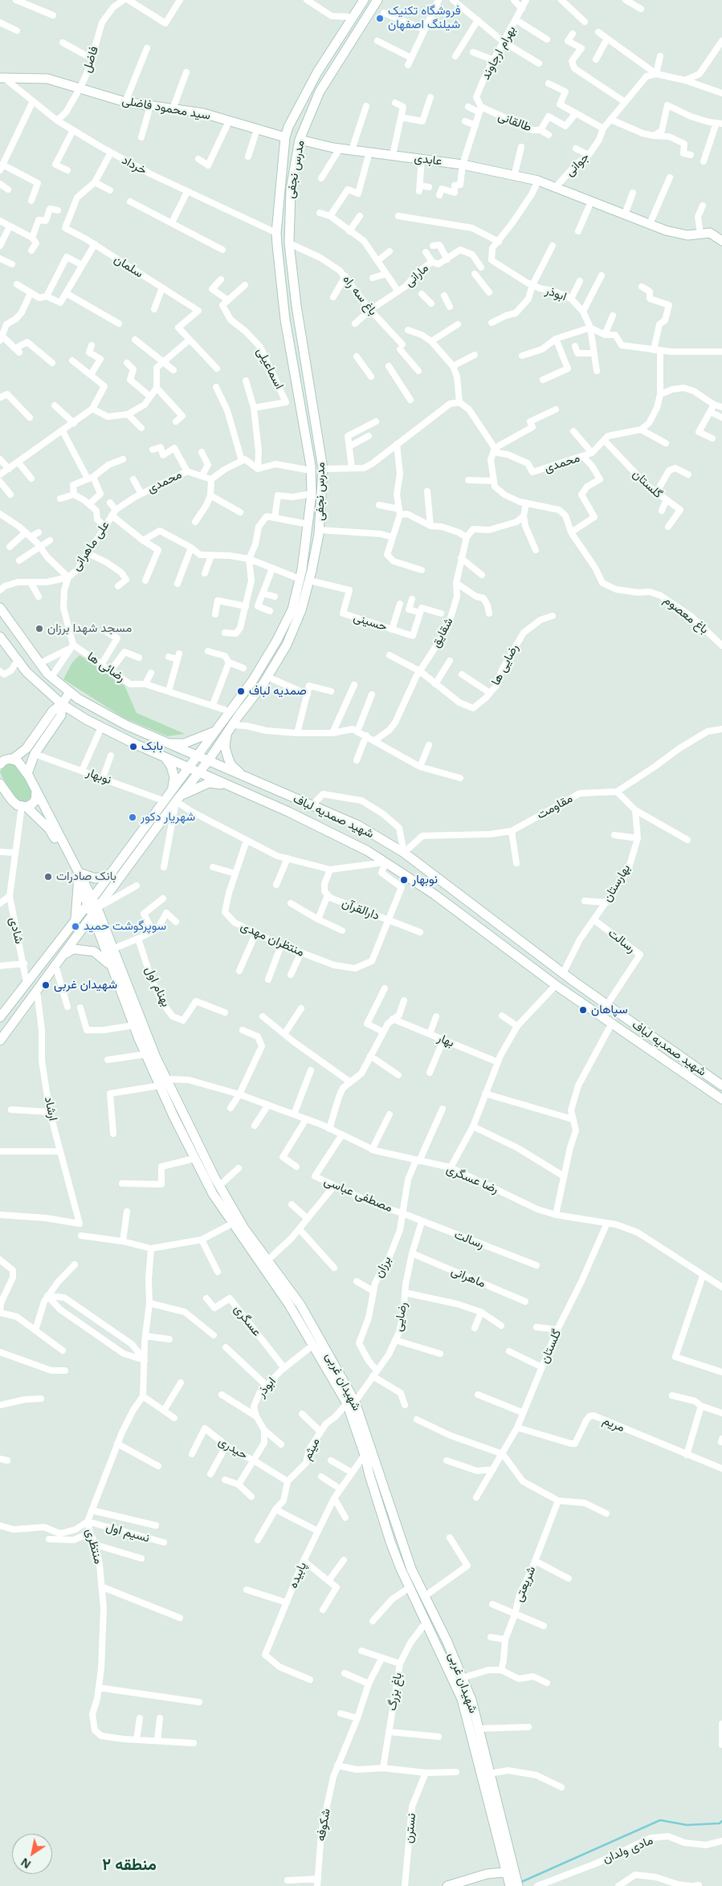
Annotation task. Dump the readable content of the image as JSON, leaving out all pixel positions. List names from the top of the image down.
{
  "streets": {
    "main road": [
      "سید محمود فاضلی",
      "عابدی",
      "جوانی",
      "مدرس نجفی",
      "شهید صمدیه لباف",
      "شهیدان غربی"
    ],
    "street": [
      "بهرام ارجاوند",
      "فاضل",
      "طالقانی",
      "خرداد",
      "سلمان",
      "مارانی",
      "ابوذر",
      "باغ سه راه",
      "اسماعیلی",
      "محمدی",
      "گلستان",
      "علی ماهرانی",
      "باغ معصوم",
      "حسینی",
      "شقایق",
      "رضایی ها",
      "رضائی ها",
      "نوبهار",
      "مقاومت",
      "بهارستان",
      "دارالقرآن",
      "شادی",
      "منتظران مهدی",
      "رسالت",
      "بهنام اول",
      "بهار",
      "ارشاد",
      "رضا عسگری",
      "مصطفی عباسی",
      "برزان",
      "ماهرانی",
      "رضایی",
      "عسگری",
      "مریم",
      "حیدری",
      "میثم",
      "نسیم اول",
      "منتظری",
      "پابیده",
      "شریعتی",
      "باغ بزرگ",
      "شکوفه",
      "نسترن",
      "مادی ولدان"
    ]
  },
  "crossings": [
    ["بهرام ارجاوند", "طالقانی"],
    ["فاضل", "سید محمود فاضلی"],
    ["فاضل", "خرداد"],
    ["سید محمود فاضلی", "خرداد"],
    ["سید محمود فاضلی", "مدرس نجفی"],
    ["عابدی", "جوانی"],
    ["عابدی", "مدرس نجفی"],
    ["عابدی", "ابوذر"],
    ["خرداد", "مدرس نجفی"],
    ["خرداد", "سلمان"],
    ["مدرس نجفی", "باغ سه راه"],
    ["مدرس نجفی", "حسینی"],
    ["مدرس نجفی", "رضائی ها"],
    ["مدرس نجفی", "نوبهار"],
    ["مدرس نجفی", "شهید صمدیه لباف"],
    ["مدرس نجفی", "شادی"],
    ["مدرس نجفی", "ارشاد"],
    ["مدرس نجفی", "شهیدان غربی"],
    ["مارانی", "باغ سه راه"],
    ["ابوذر", "عسگری"],
    ["ابوذر", "شهیدان غربی"],
    ["محمدی", "گلستان"],
    ["محمدی", "علی ماهرانی"],
    ["گلستان", "رضا عسگری"],
    ["گلستان", "مریم"],
    ["شقایق", "رضایی ها"],
    ["مقاومت", "شهید صمدیه لباف"],
    ["شهید صمدیه لباف", "بهارستان"],
    ["شهید صمدیه لباف", "رسالت"],
    ["بهارستان", "رسالت"],
    ["دارالقرآن", "منتظران مهدی"],
    ["رسالت", "مصطفی عباسی"],
    ["رسالت", "برزان"],
    ["رسالت", "رضایی"],
    ["رضا عسگری", "مصطفی عباسی"],
    ["رضا عسگری", "برزان"],
    ["رضا عسگری", "شهیدان غربی"],
    ["مصطفی عباسی", "برزان"],
    ["برزان", "رضایی"],
    ["ماهرانی", "رضایی"],
    ["رضایی", "شهیدان غربی"],
    ["رضایی", "میثم"],
    ["شهیدان غربی", "میثم"],
    ["شهیدان غربی", "پابیده"],
    ["شهیدان غربی", "باغ بزرگ"],
    ["حیدری", "میثم"],
    ["نسیم اول", "منتظری"]
  ],
  "districts": ["منطقه ۲"],
  "places": [
    "فروشگاه تکنیک شیلنگ اصفهان",
    "مسجد شهدا برزان",
    "صمدیه لباف",
    "بابک",
    "شهریار دکور",
    "بانک صادرات",
    "نوبهار",
    "سوپرگوشت حمید",
    "شهیدان غربی",
    "سپاهان"
  ],
  "north": "bottom left"
}
